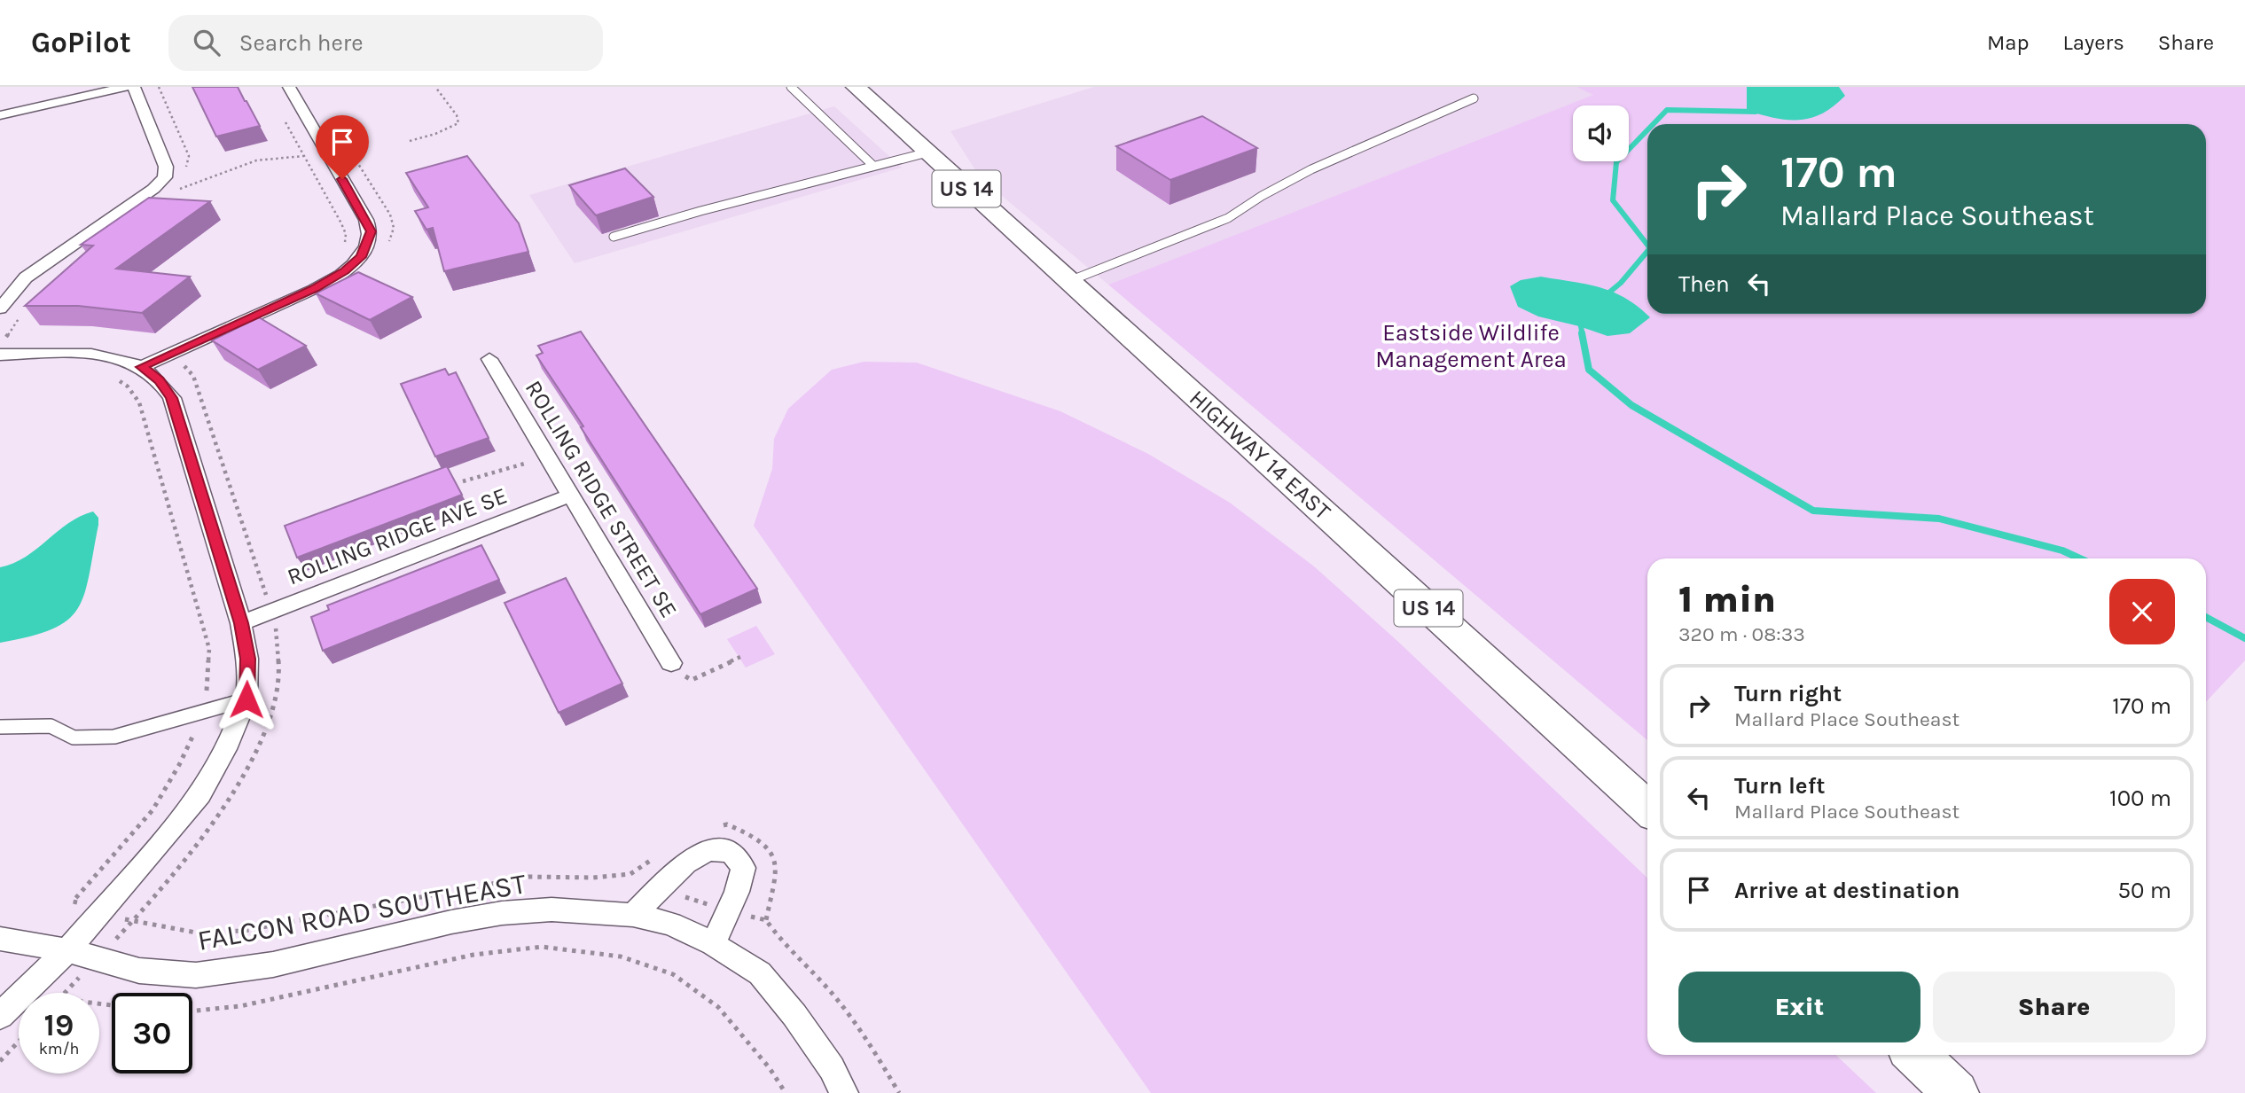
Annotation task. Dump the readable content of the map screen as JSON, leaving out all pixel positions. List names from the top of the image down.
{
  "streets": {
    "main road": ["US 14", "HIGHWAY 14 EAST"],
    "street": ["ROLLING RIDGE STREET SE", "ROLLING RIDGE AVE SE", "FALCON ROAD SOUTHEAST"]
  },
  "crossings": [
    ["ROLLING RIDGE STREET SE", "ROLLING RIDGE AVE SE"]
  ],
  "parks": ["Eastside Wildlife Management Area"],
  "page": {
    "header": "GoPilot",
    "search": "Search here",
    "nav": ["Map", "Layers", "Share"],
    "turn": ["170 m", "Mallard Place Southeast"],
    "then": "Then",
    "heading": ["1 min", "320 m · 08:33"],
    "list": [
      {
        "name": "Turn right",
        "note": "Mallard Place Southeast",
        "value": "170 m"
      },
      {
        "name": "Turn left",
        "note": "Mallard Place Southeast",
        "value": "100 m"
      },
      {
        "name": "Arrive at destination",
        "value": "50 m"
      }
    ],
    "buttons": ["Exit", "Share"],
    "speed": "19 km/h",
    "limit": "30"
  }
}
